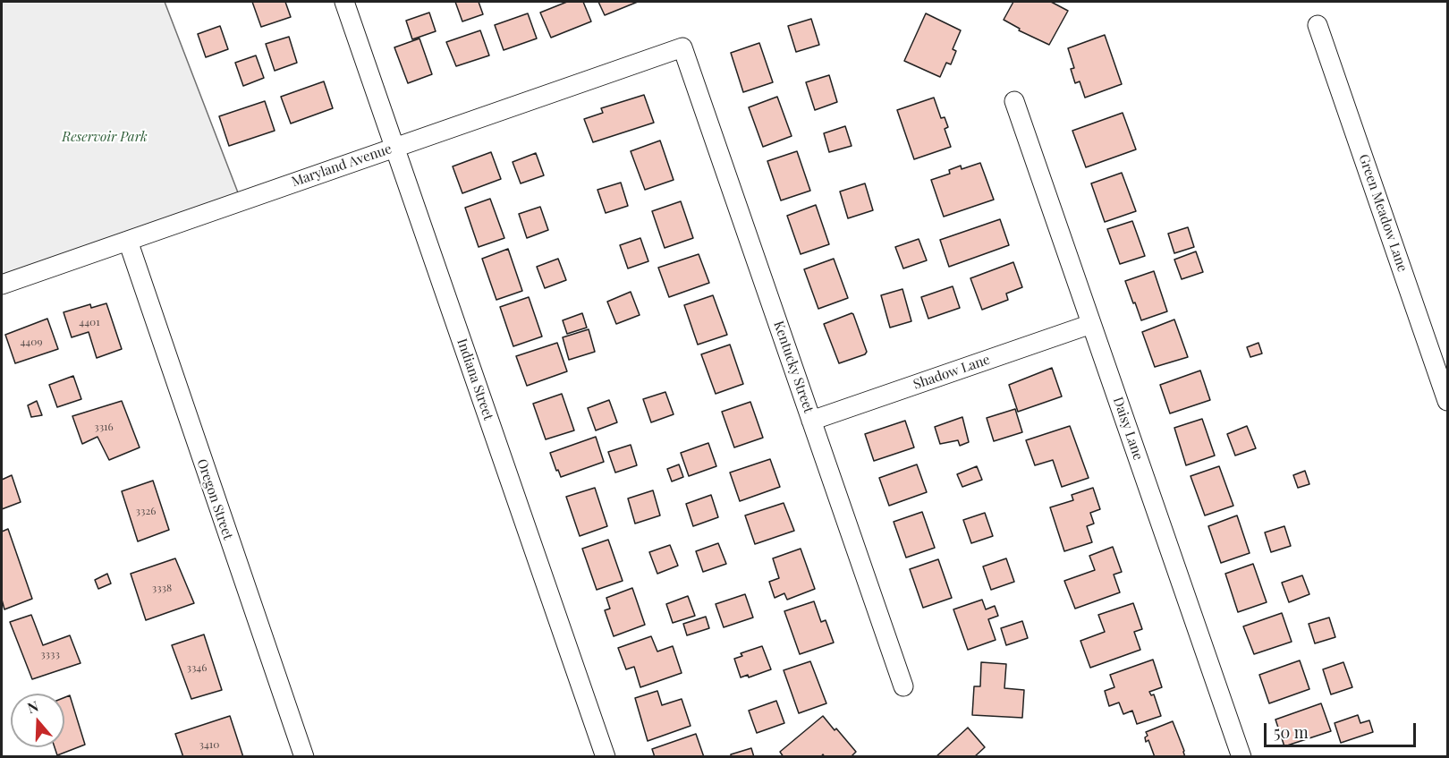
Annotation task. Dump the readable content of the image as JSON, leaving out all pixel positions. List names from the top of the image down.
{
  "streets": {
    "street": [
      "Maryland Avenue",
      "Green Meadow Lane",
      "Kentucky Street",
      "Shadow Lane",
      "Indiana Street",
      "Daisy Lane",
      "Oregon Street"
    ]
  },
  "crossings": [
    ["Maryland Avenue", "Kentucky Street"],
    ["Maryland Avenue", "Indiana Street"],
    ["Maryland Avenue", "Oregon Street"],
    ["Kentucky Street", "Shadow Lane"],
    ["Shadow Lane", "Daisy Lane"]
  ],
  "parks": ["Reservoir Park"],
  "house_numbers": [
    "4401",
    "4409",
    "3316",
    "3326",
    "3338",
    "3333",
    "3346",
    "3410"
  ],
  "scale_bar": "50 m",
  "north": "top"
}
